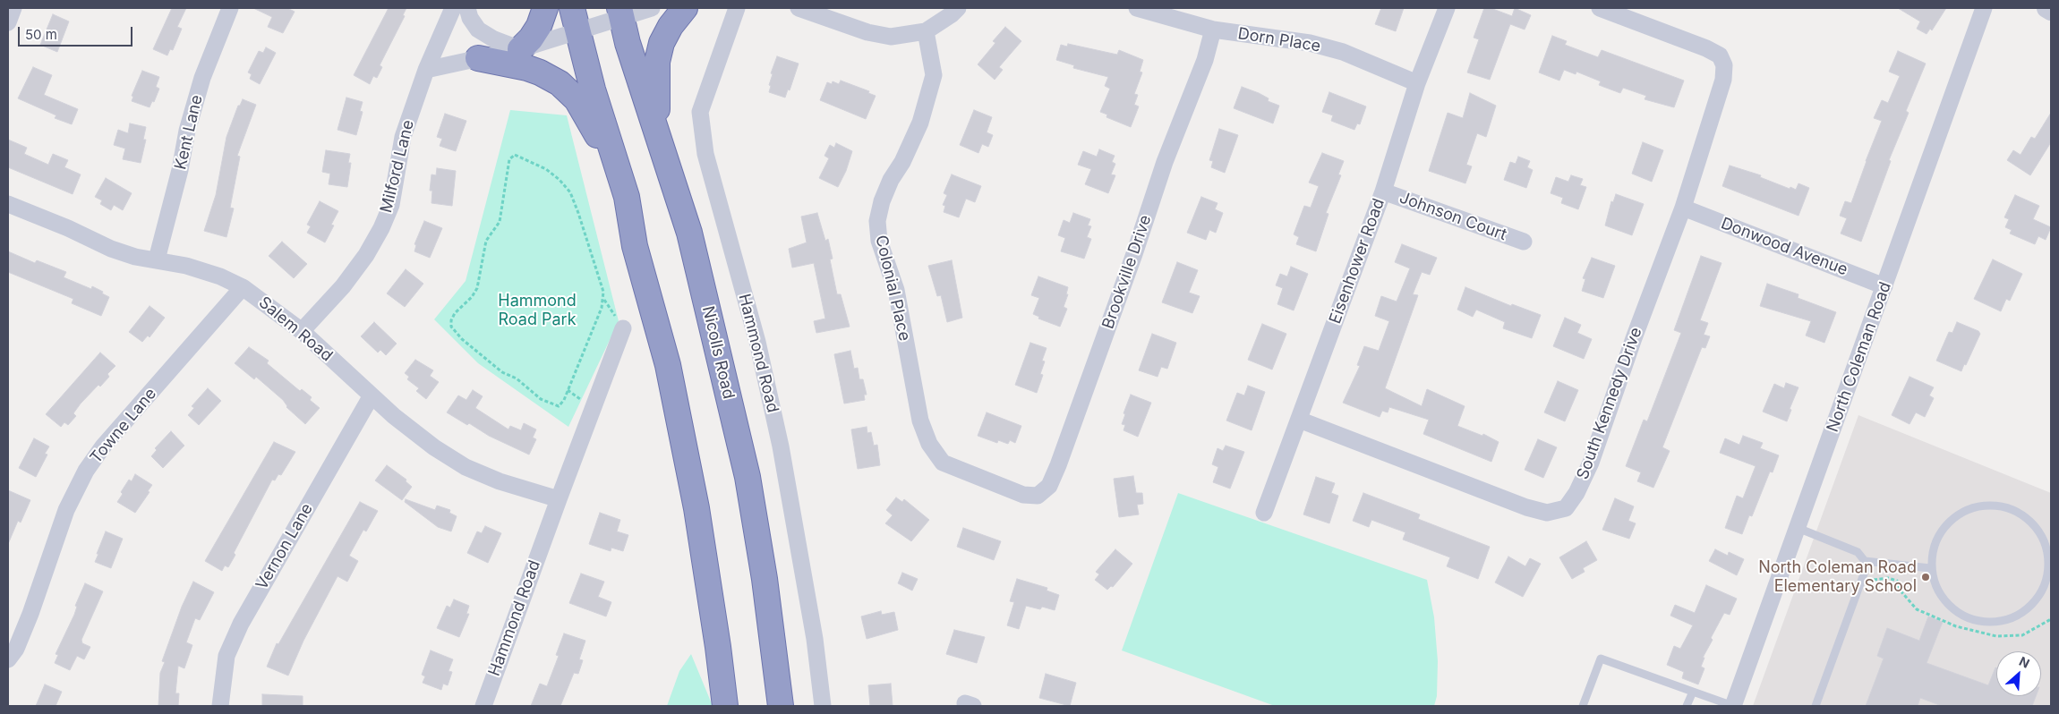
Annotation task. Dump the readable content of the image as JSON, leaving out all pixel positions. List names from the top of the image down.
{
  "streets": {
    "highway": ["Nicolls Road"],
    "street": [
      "Dorn Place",
      "Kent Lane",
      "Milford Lane",
      "Johnson Court",
      "Donwood Avenue",
      "Eisenhower Road",
      "Brookville Drive",
      "Colonial Place",
      "Salem Road",
      "Hammond Road",
      "North Coleman Road",
      "South Kennedy Drive",
      "Towne Lane",
      "Vernon Lane"
    ]
  },
  "crossings": [
    ["Dorn Place", "Eisenhower Road"],
    ["Dorn Place", "Brookville Drive"],
    ["Kent Lane", "Salem Road"],
    ["Milford Lane", "Salem Road"],
    ["Johnson Court", "Eisenhower Road"],
    ["Donwood Avenue", "North Coleman Road"],
    ["Donwood Avenue", "South Kennedy Drive"],
    ["Eisenhower Road", "South Kennedy Drive"],
    ["Brookville Drive", "Colonial Place"],
    ["Salem Road", "Hammond Road"],
    ["Salem Road", "Towne Lane"],
    ["Salem Road", "Vernon Lane"]
  ],
  "parks": ["Hammond Road Park"],
  "places": ["North Coleman Road Elementary School"],
  "scale_bar": "50 m",
  "north": "top right"
}
